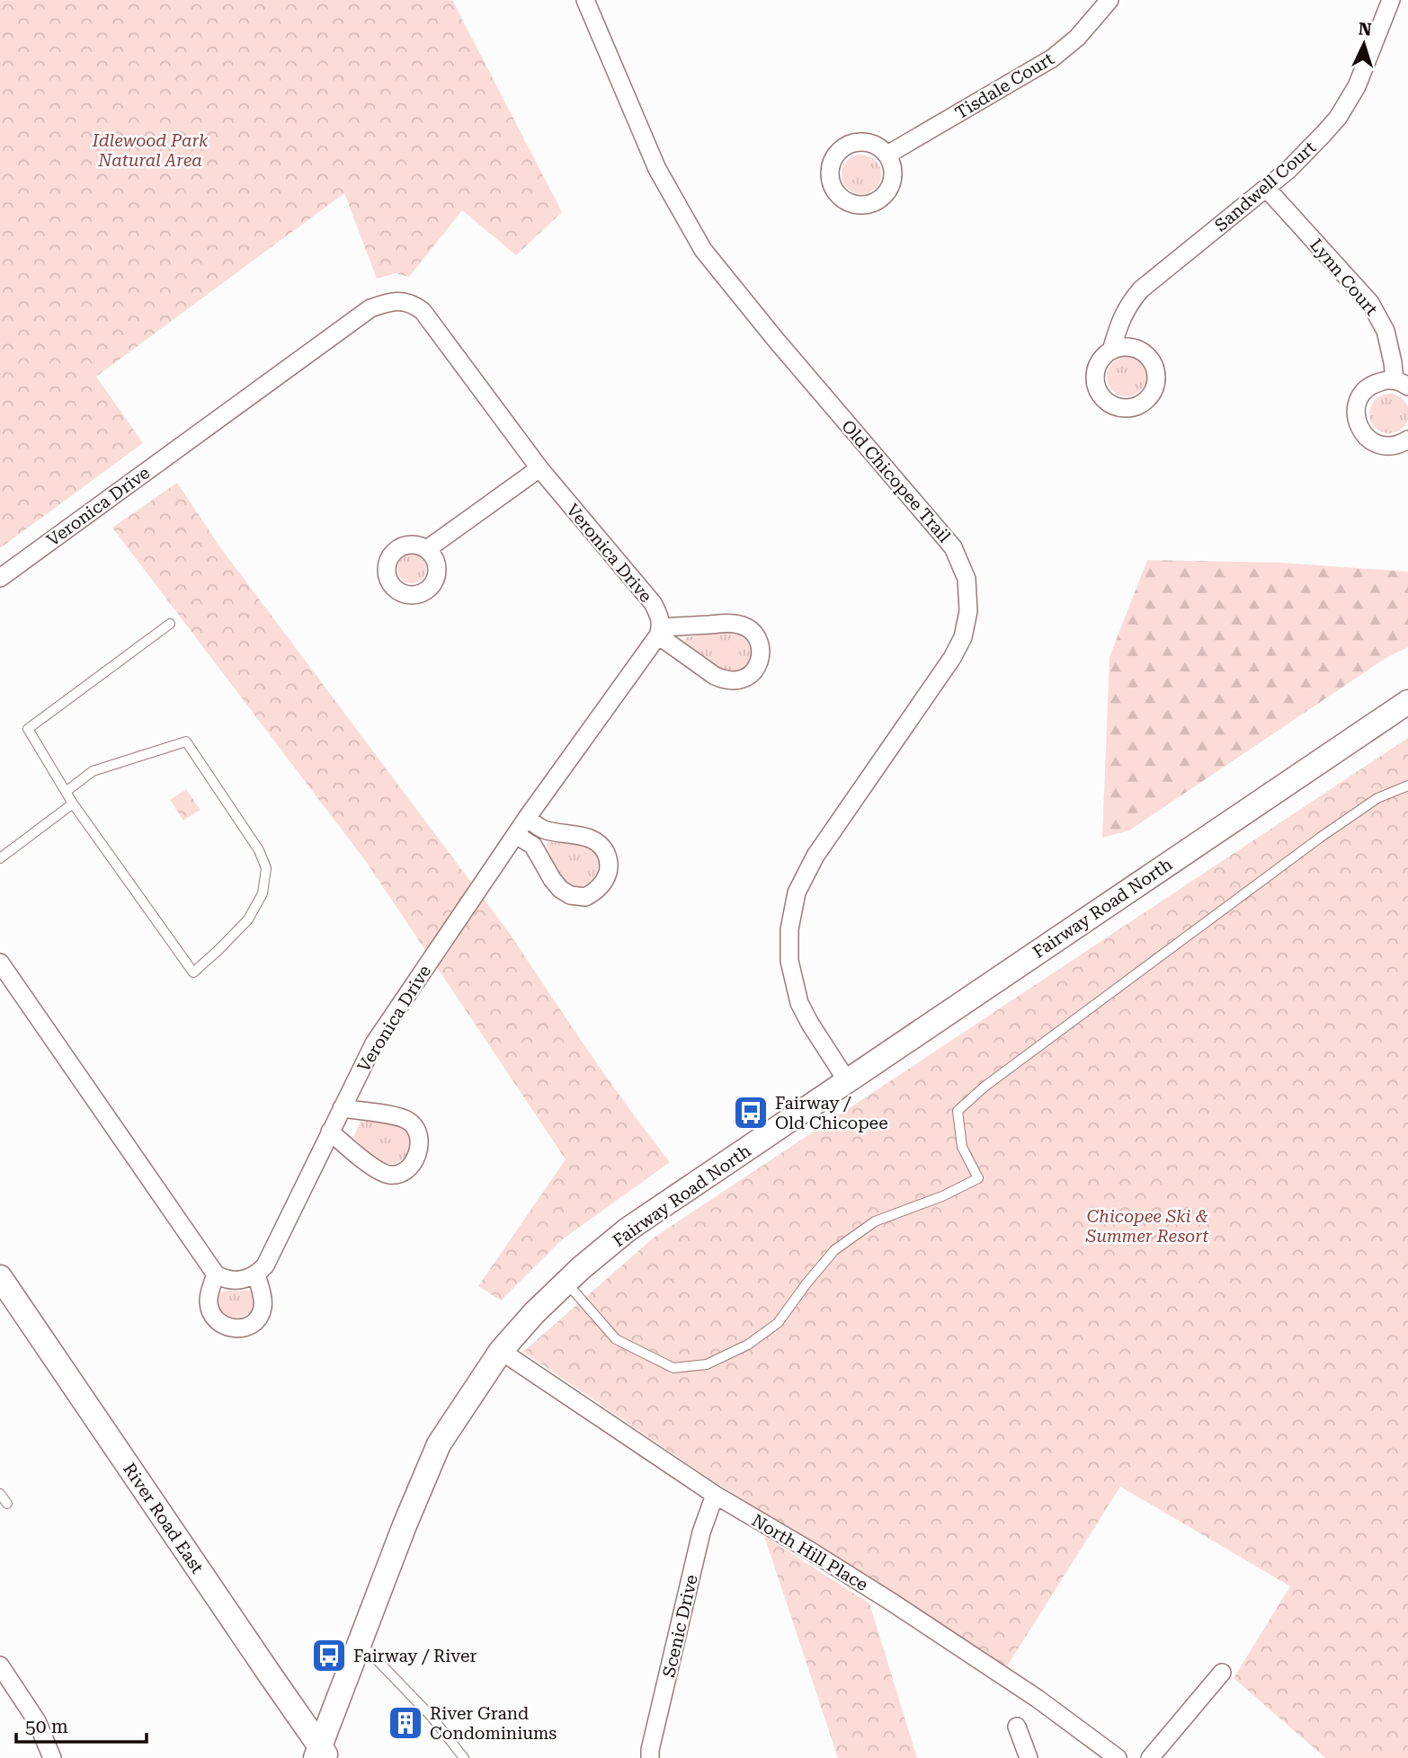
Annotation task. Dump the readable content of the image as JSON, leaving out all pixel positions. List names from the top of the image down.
{
  "streets": {
    "main road": ["Fairway Road North", "River Road East"],
    "street": [
      "Tisdale Court",
      "Sandwell Court",
      "Lynn Court",
      "Old Chicopee Trail",
      "Veronica Drive",
      "North Hill Place",
      "Scenic Drive"
    ]
  },
  "crossings": [
    ["Sandwell Court", "Lynn Court"],
    ["Old Chicopee Trail", "Fairway Road North"],
    ["Fairway Road North", "River Road East"],
    ["Fairway Road North", "North Hill Place"],
    ["North Hill Place", "Scenic Drive"]
  ],
  "parks": ["Idlewood Park Natural Area", "Chicopee Ski & Summer Resort"],
  "places": {
    "bus stop": ["Fairway / Old Chicopee", "Fairway / River"],
    "building": ["River Grand Condominiums"]
  },
  "scale_bar": "50 m",
  "north": "top"
}
